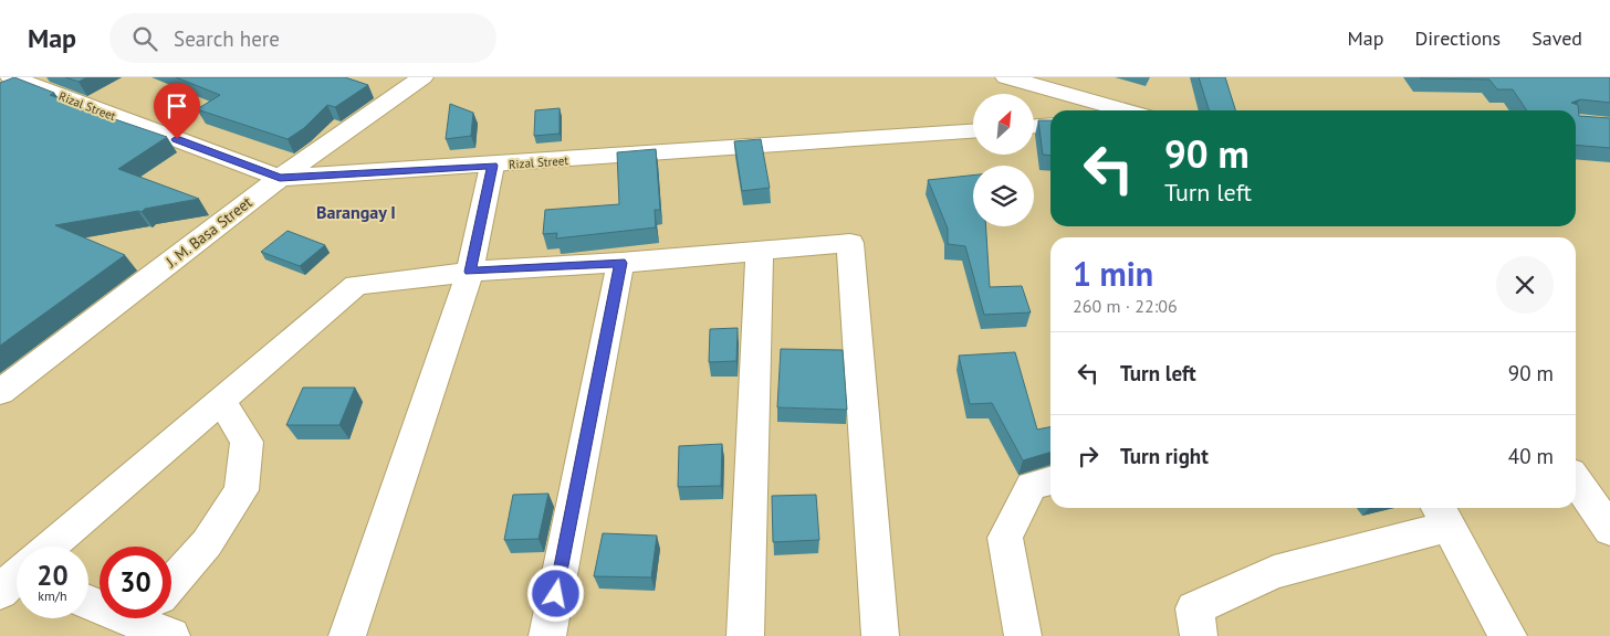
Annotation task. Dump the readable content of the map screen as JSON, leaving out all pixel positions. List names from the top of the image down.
{
  "streets": {
    "street": ["Rizal Street", "J. M. Basa Street"]
  },
  "crossings": [
    ["Rizal Street", "J. M. Basa Street"]
  ],
  "districts": ["Barangay I"],
  "north": "top right",
  "page": {
    "header": "Map",
    "search": "Search here",
    "nav": ["Map", "Directions", "Saved"],
    "turn": ["90 m", "Turn left"],
    "heading": ["1 min", "260 m · 22:06"],
    "list": [
      {
        "name": "Turn left",
        "value": "90 m"
      },
      {
        "name": "Turn right",
        "value": "40 m"
      }
    ],
    "speed": "20 km/h",
    "limit": "30"
  }
}
